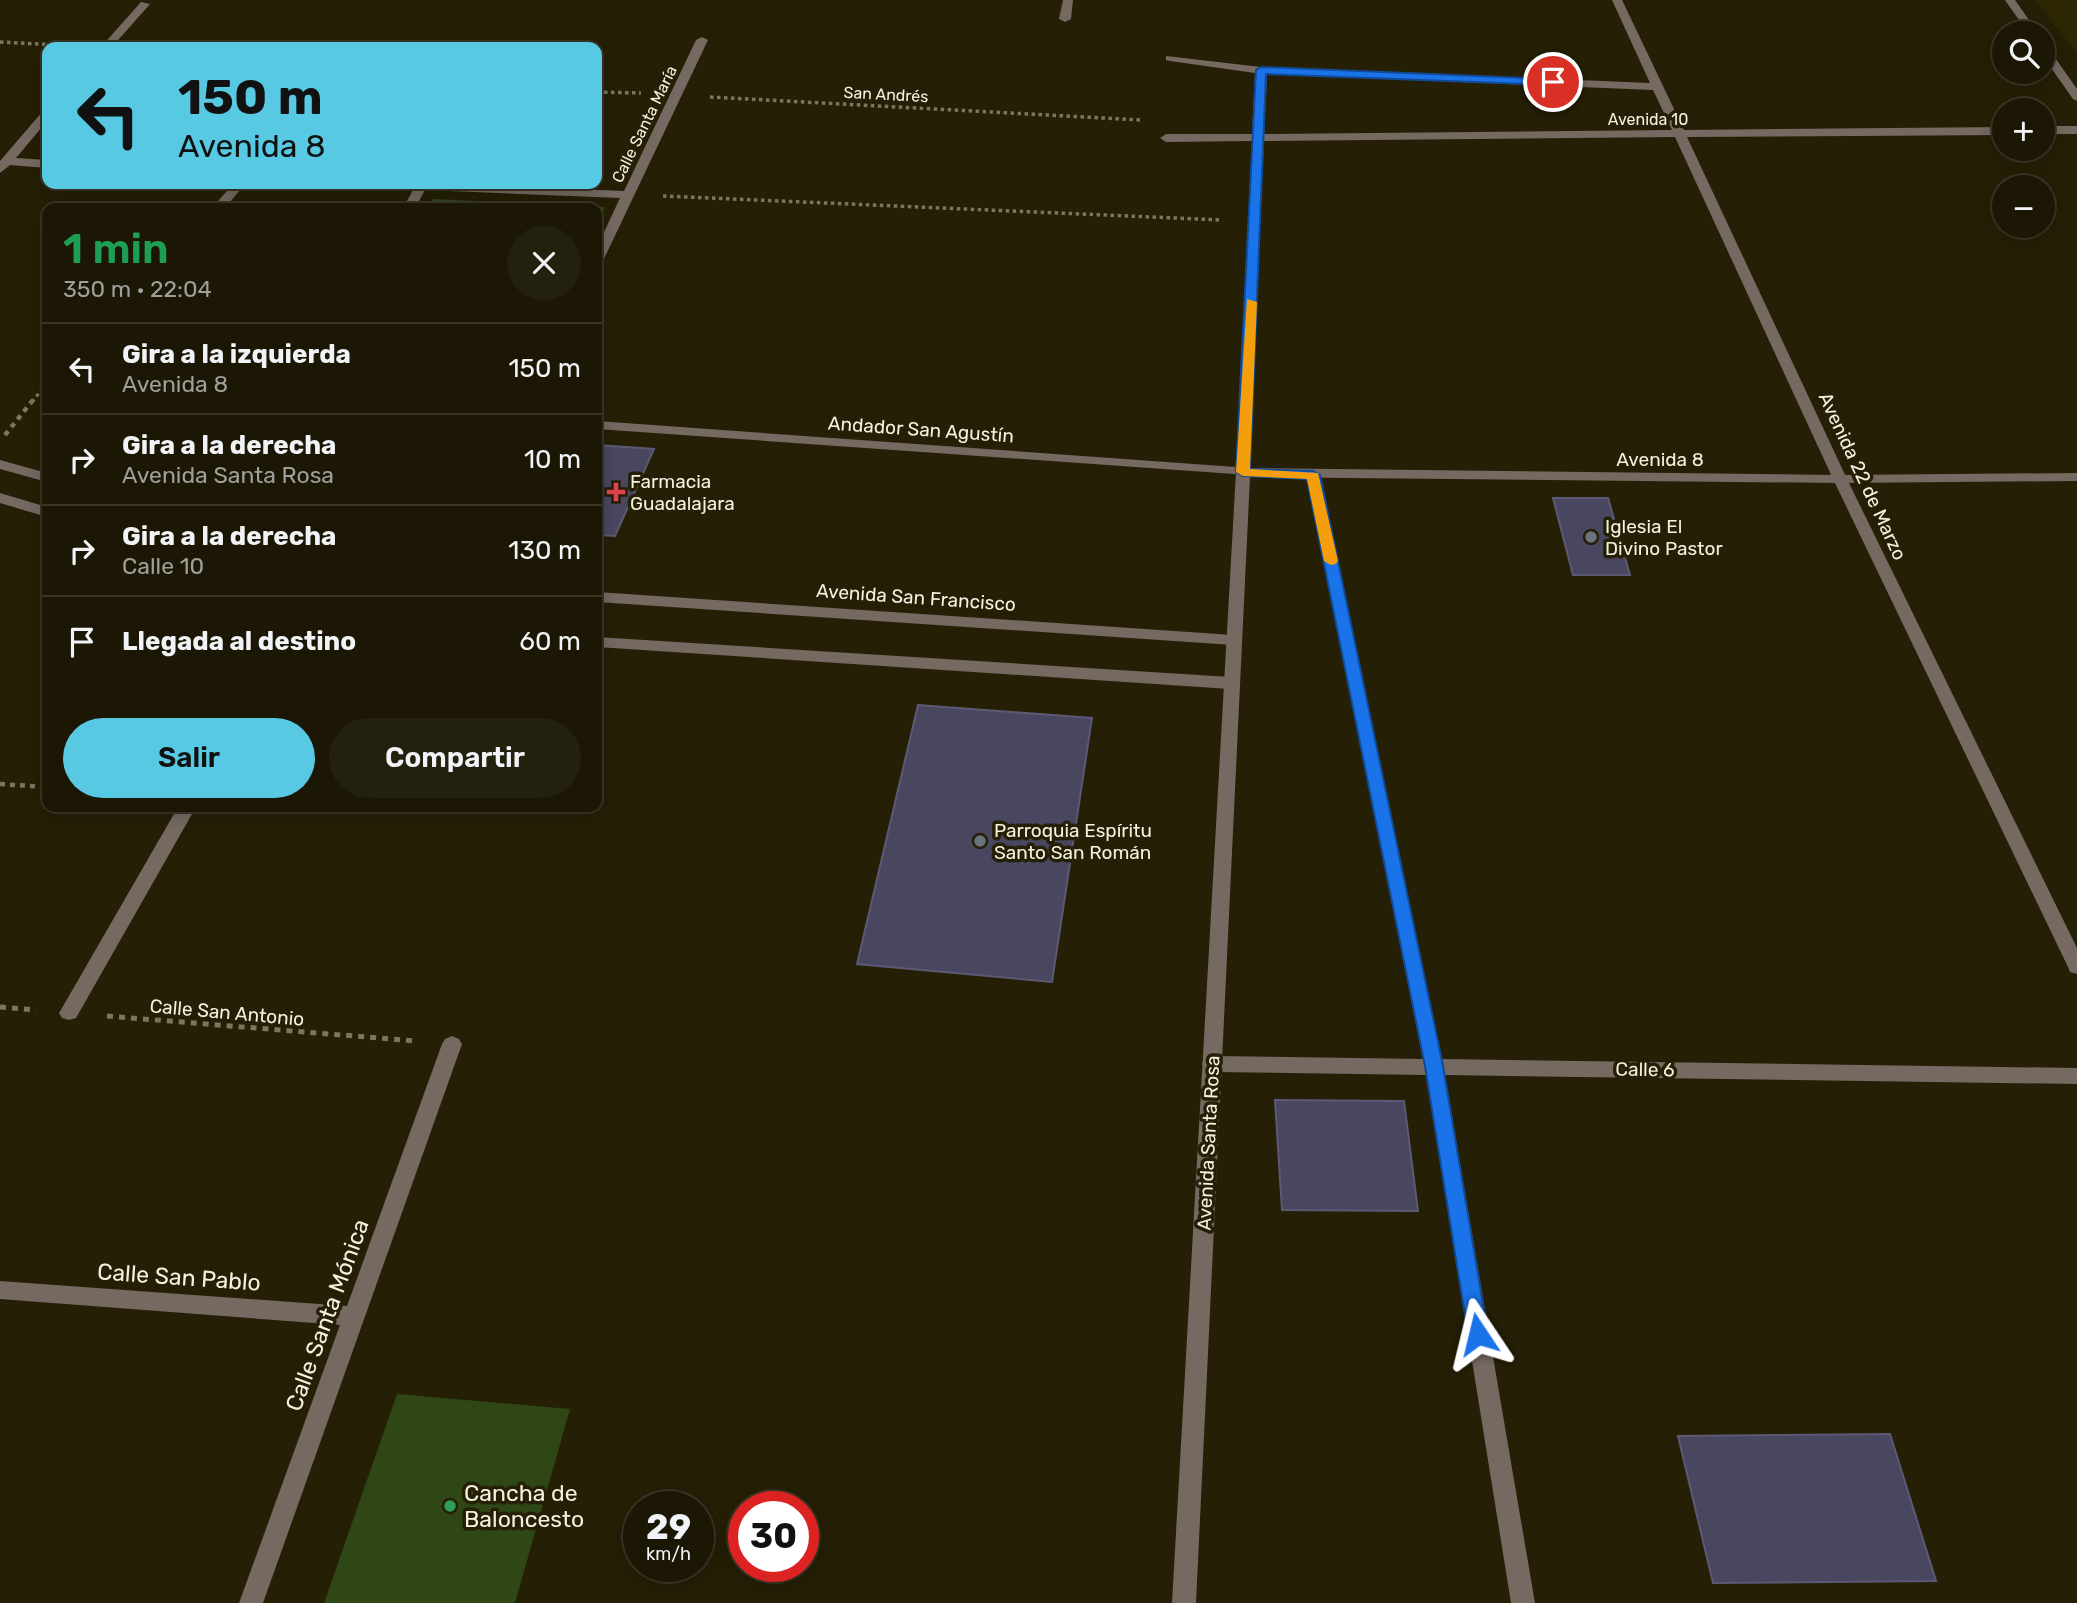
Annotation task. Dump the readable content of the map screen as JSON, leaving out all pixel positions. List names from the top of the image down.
{
  "streets": {
    "street": [
      "Avenida 10",
      "Calle Santa María",
      "Andador San Agustín",
      "Avenida 8",
      "Avenida 22 de Marzo",
      "Avenida San Francisco",
      "Calle 6",
      "Avenida Santa Rosa",
      "Calle San Pablo",
      "Calle Santa Mónica"
    ],
    "path": ["San Andrés", "Calle San Antonio"]
  },
  "crossings": [
    ["San Andrés", "Avenida 10"],
    ["San Andrés", "Calle Santa María"],
    ["Avenida 10", "Avenida 22 de Marzo"],
    ["Andador San Agustín", "Avenida 8"],
    ["Andador San Agustín", "Avenida Santa Rosa"],
    ["Avenida 8", "Avenida 22 de Marzo"],
    ["Avenida 8", "Avenida Santa Rosa"],
    ["Avenida San Francisco", "Avenida Santa Rosa"],
    ["Calle San Antonio", "Calle Santa Mónica"],
    ["Calle 6", "Avenida Santa Rosa"],
    ["Calle San Pablo", "Calle Santa Mónica"]
  ],
  "places": {
    "health": ["Farmacia Guadalajara"],
    "other": ["Iglesia El Divino Pastor", "Parroquia Espíritu Santo San Román", "Cancha de Baloncesto"]
  },
  "page": {
    "map_buttons": ["+", "−"],
    "turn": ["150 m", "Avenida 8"],
    "heading": ["1 min", "350 m · 22:04"],
    "list": [
      {
        "name": "Gira a la izquierda",
        "note": "Avenida 8",
        "value": "150 m"
      },
      {
        "name": "Gira a la derecha",
        "note": "Avenida Santa Rosa",
        "value": "10 m"
      },
      {
        "name": "Gira a la derecha",
        "note": "Calle 10",
        "value": "130 m"
      },
      {
        "name": "Llegada al destino",
        "value": "60 m"
      }
    ],
    "buttons": ["Salir", "Compartir"],
    "speed": "29 km/h",
    "limit": "30"
  }
}
